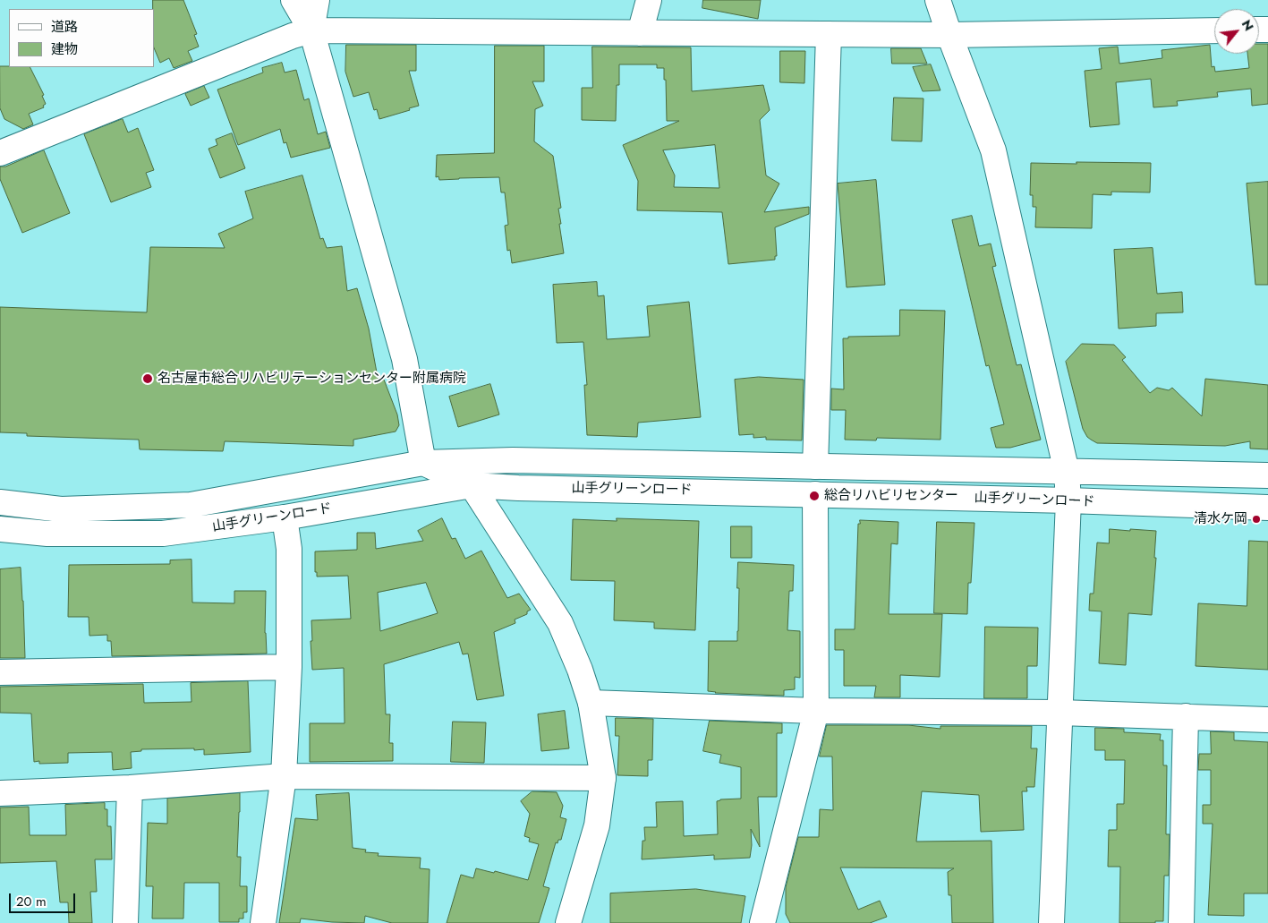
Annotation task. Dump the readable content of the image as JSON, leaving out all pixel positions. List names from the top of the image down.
{
  "streets": {
    "street": ["山手グリーンロード"]
  },
  "places": ["名古屋市総合リハビリテーションセンター附属病院", "総合リハビリセンター", "清水ケ岡"],
  "legend": ["道路", "建物"],
  "scale_bar": "20 m",
  "north": "top right"
}
